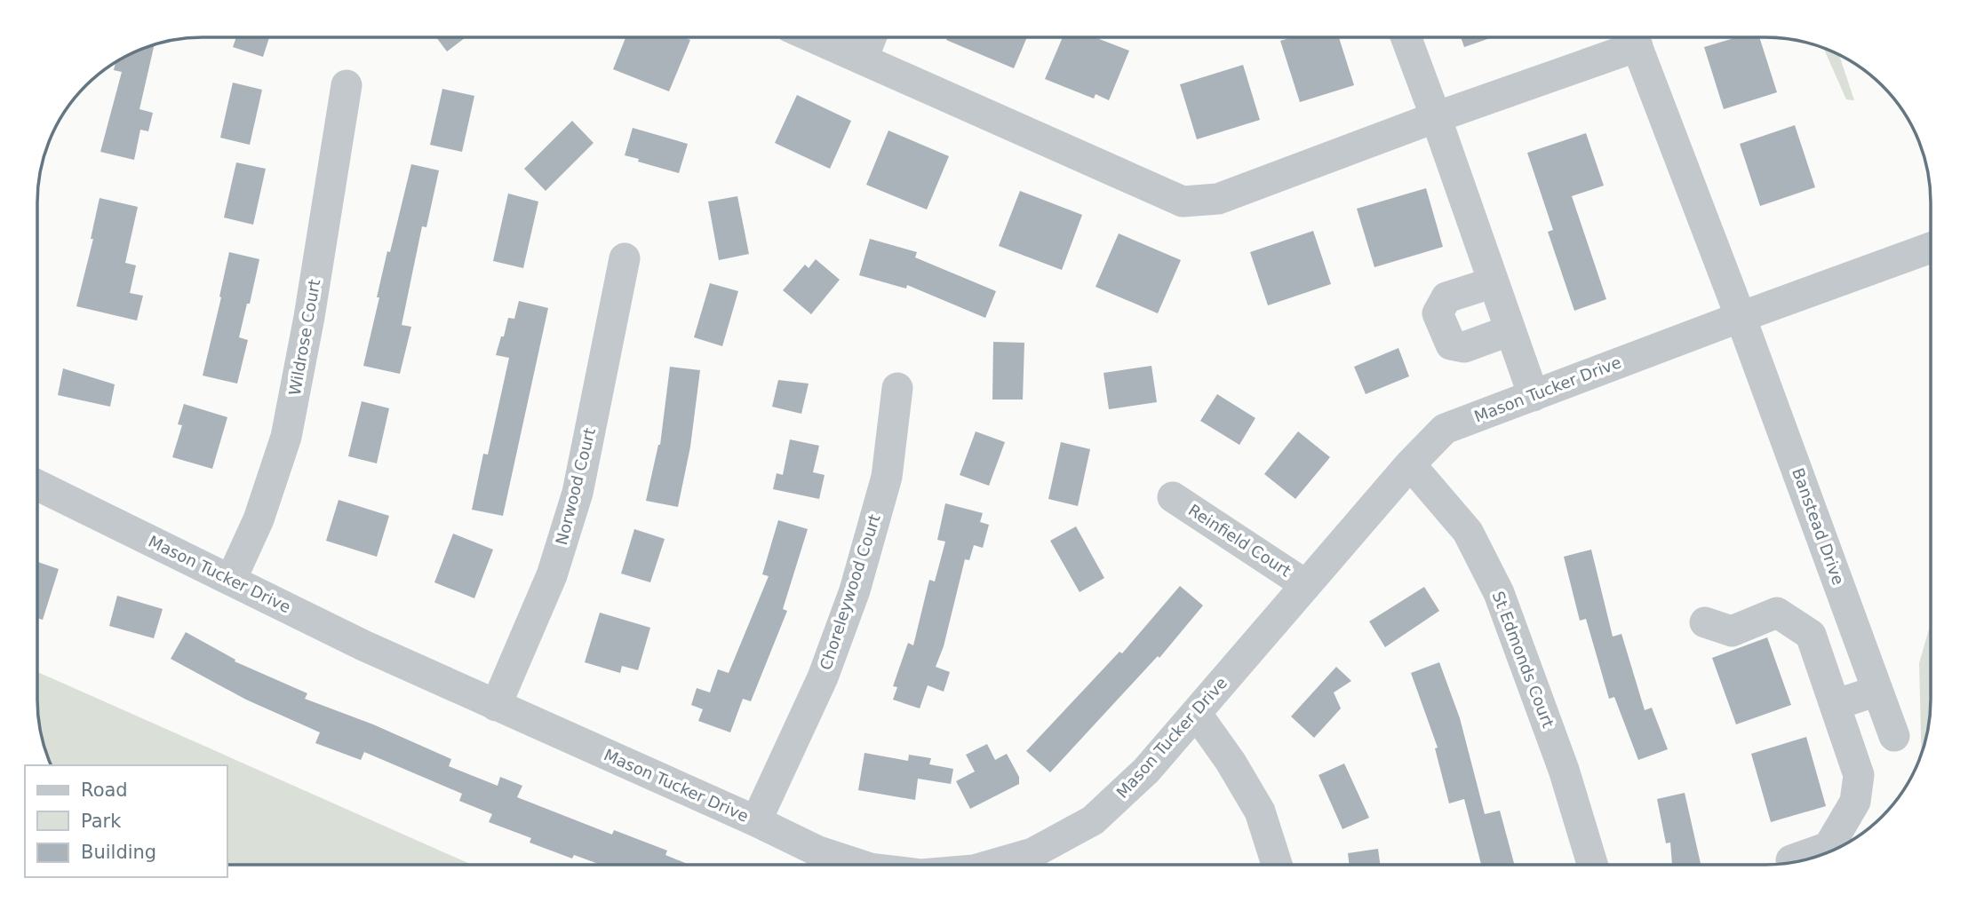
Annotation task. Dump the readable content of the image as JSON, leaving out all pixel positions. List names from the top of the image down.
{
  "streets": {
    "street": [
      "Wildrose Court",
      "Mason Tucker Drive",
      "Norwood Court",
      "Banstead Drive",
      "Reinfield Court",
      "Choreleywood Court",
      "St Edmonds Court"
    ]
  },
  "crossings": [
    ["Wildrose Court", "Mason Tucker Drive"],
    ["Mason Tucker Drive", "Norwood Court"],
    ["Mason Tucker Drive", "Banstead Drive"],
    ["Mason Tucker Drive", "Reinfield Court"],
    ["Mason Tucker Drive", "Choreleywood Court"],
    ["Mason Tucker Drive", "St Edmonds Court"]
  ],
  "legend": ["Road", "Park", "Building"]
}
